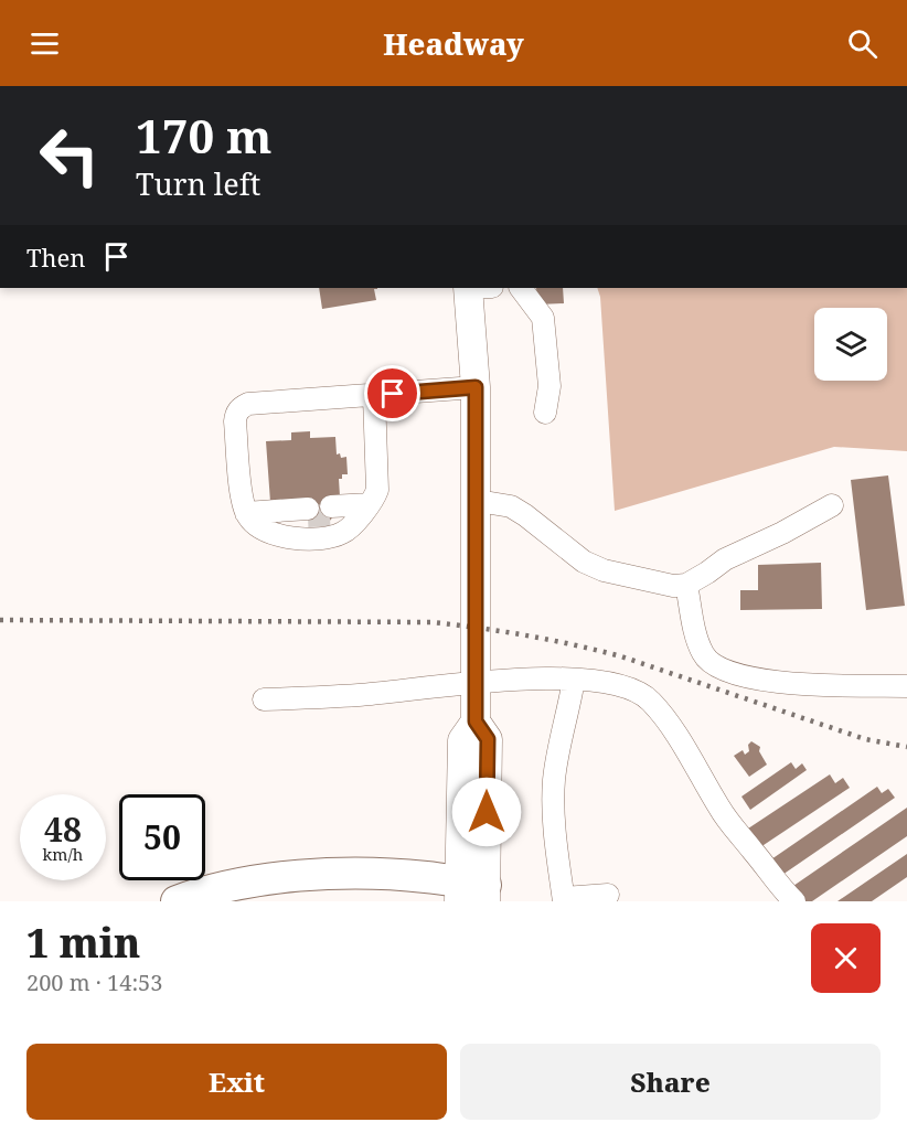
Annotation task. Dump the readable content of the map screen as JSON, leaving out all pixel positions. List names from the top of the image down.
{
  "page": {
    "header": "Headway",
    "turn": ["170 m", "Turn left"],
    "then": "Then",
    "speed": "48 km/h",
    "limit": "50",
    "heading": ["1 min", "200 m · 14:53"],
    "buttons": ["Exit", "Share"]
  }
}
